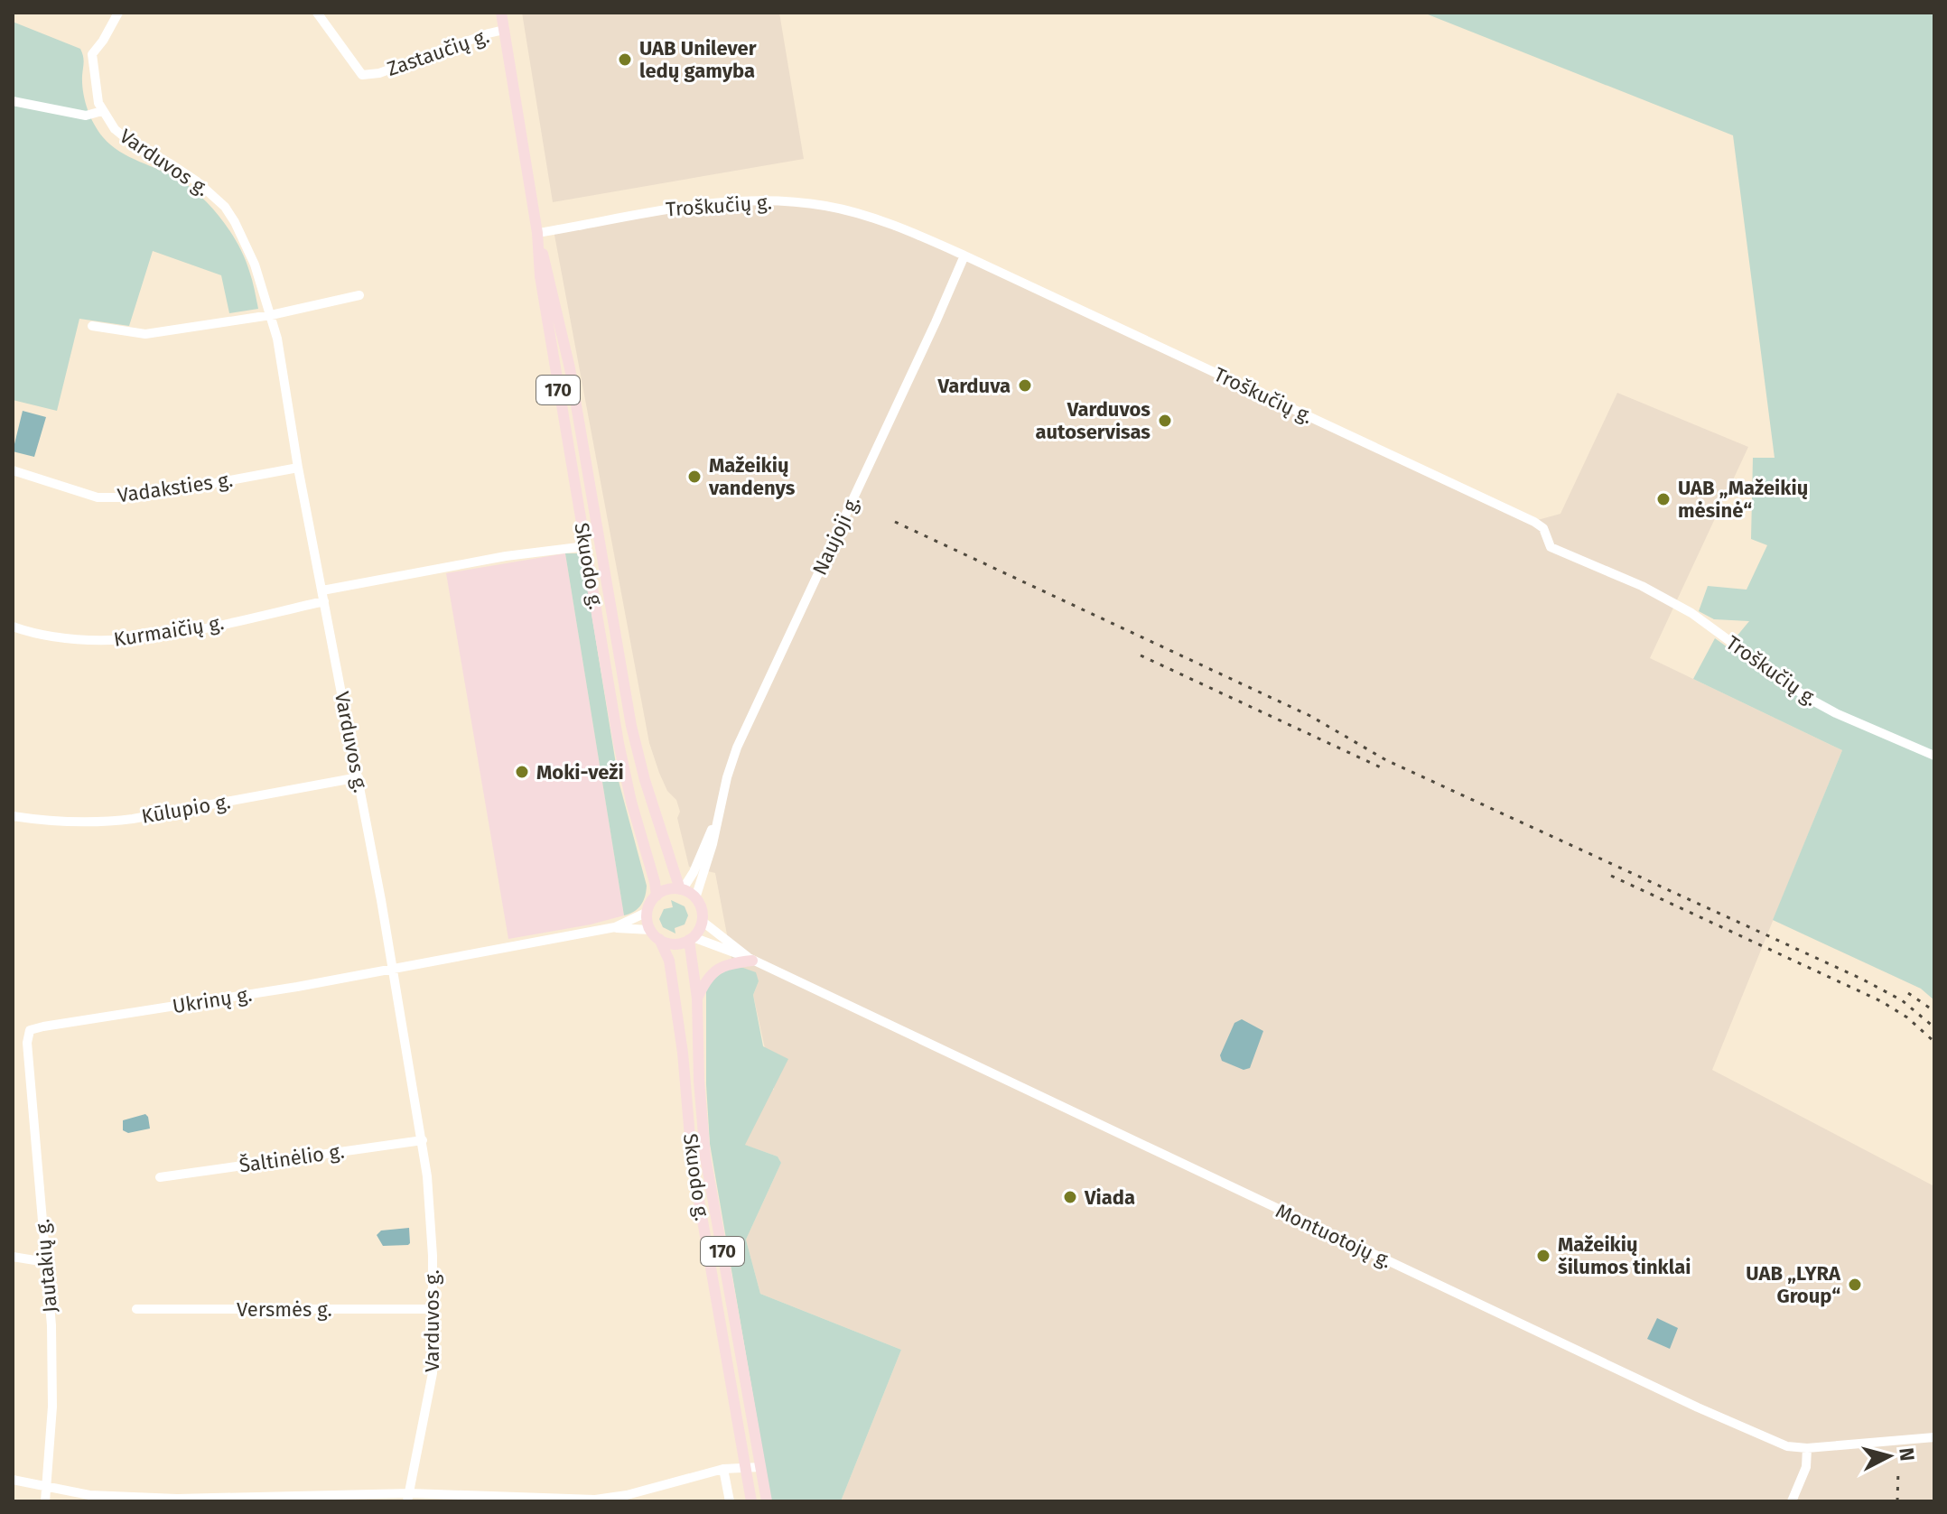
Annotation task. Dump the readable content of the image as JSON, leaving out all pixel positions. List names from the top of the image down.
{
  "streets": {
    "main road": ["170", "Skuodo g."],
    "street": [
      "Zastaučių g.",
      "Varduvos g.",
      "Troškučių g.",
      "Vadaksties g.",
      "Naujoji g.",
      "Kurmaičių g.",
      "Kūlupio g.",
      "Ukrinų g.",
      "Šaltinėlio g.",
      "Montuotojų g.",
      "Jautakių g.",
      "Versmės g."
    ]
  },
  "crossings": [
    ["Zastaučių g.", "Skuodo g."],
    ["Varduvos g.", "Vadaksties g."],
    ["Varduvos g.", "Kurmaičių g."],
    ["Varduvos g.", "Kūlupio g."],
    ["Varduvos g.", "Ukrinų g."],
    ["Varduvos g.", "Šaltinėlio g."],
    ["Varduvos g.", "Versmės g."],
    ["Troškučių g.", "Naujoji g."],
    ["Troškučių g.", "Skuodo g."],
    ["Naujoji g.", "Skuodo g."],
    ["Naujoji g.", "Montuotojų g."],
    ["Skuodo g.", "Montuotojų g."],
    ["Ukrinų g.", "Jautakių g."]
  ],
  "places": [
    "UAB Unilever ledų gamyba",
    "Varduva",
    "Varduvos autoservisas",
    "Mažeikių vandenys",
    "UAB „Mažeikių mėsinė“",
    "Moki-veži",
    "Viada",
    "Mažeikių šilumos tinklai",
    "UAB „LYRA Group“"
  ],
  "north": "right"
}
